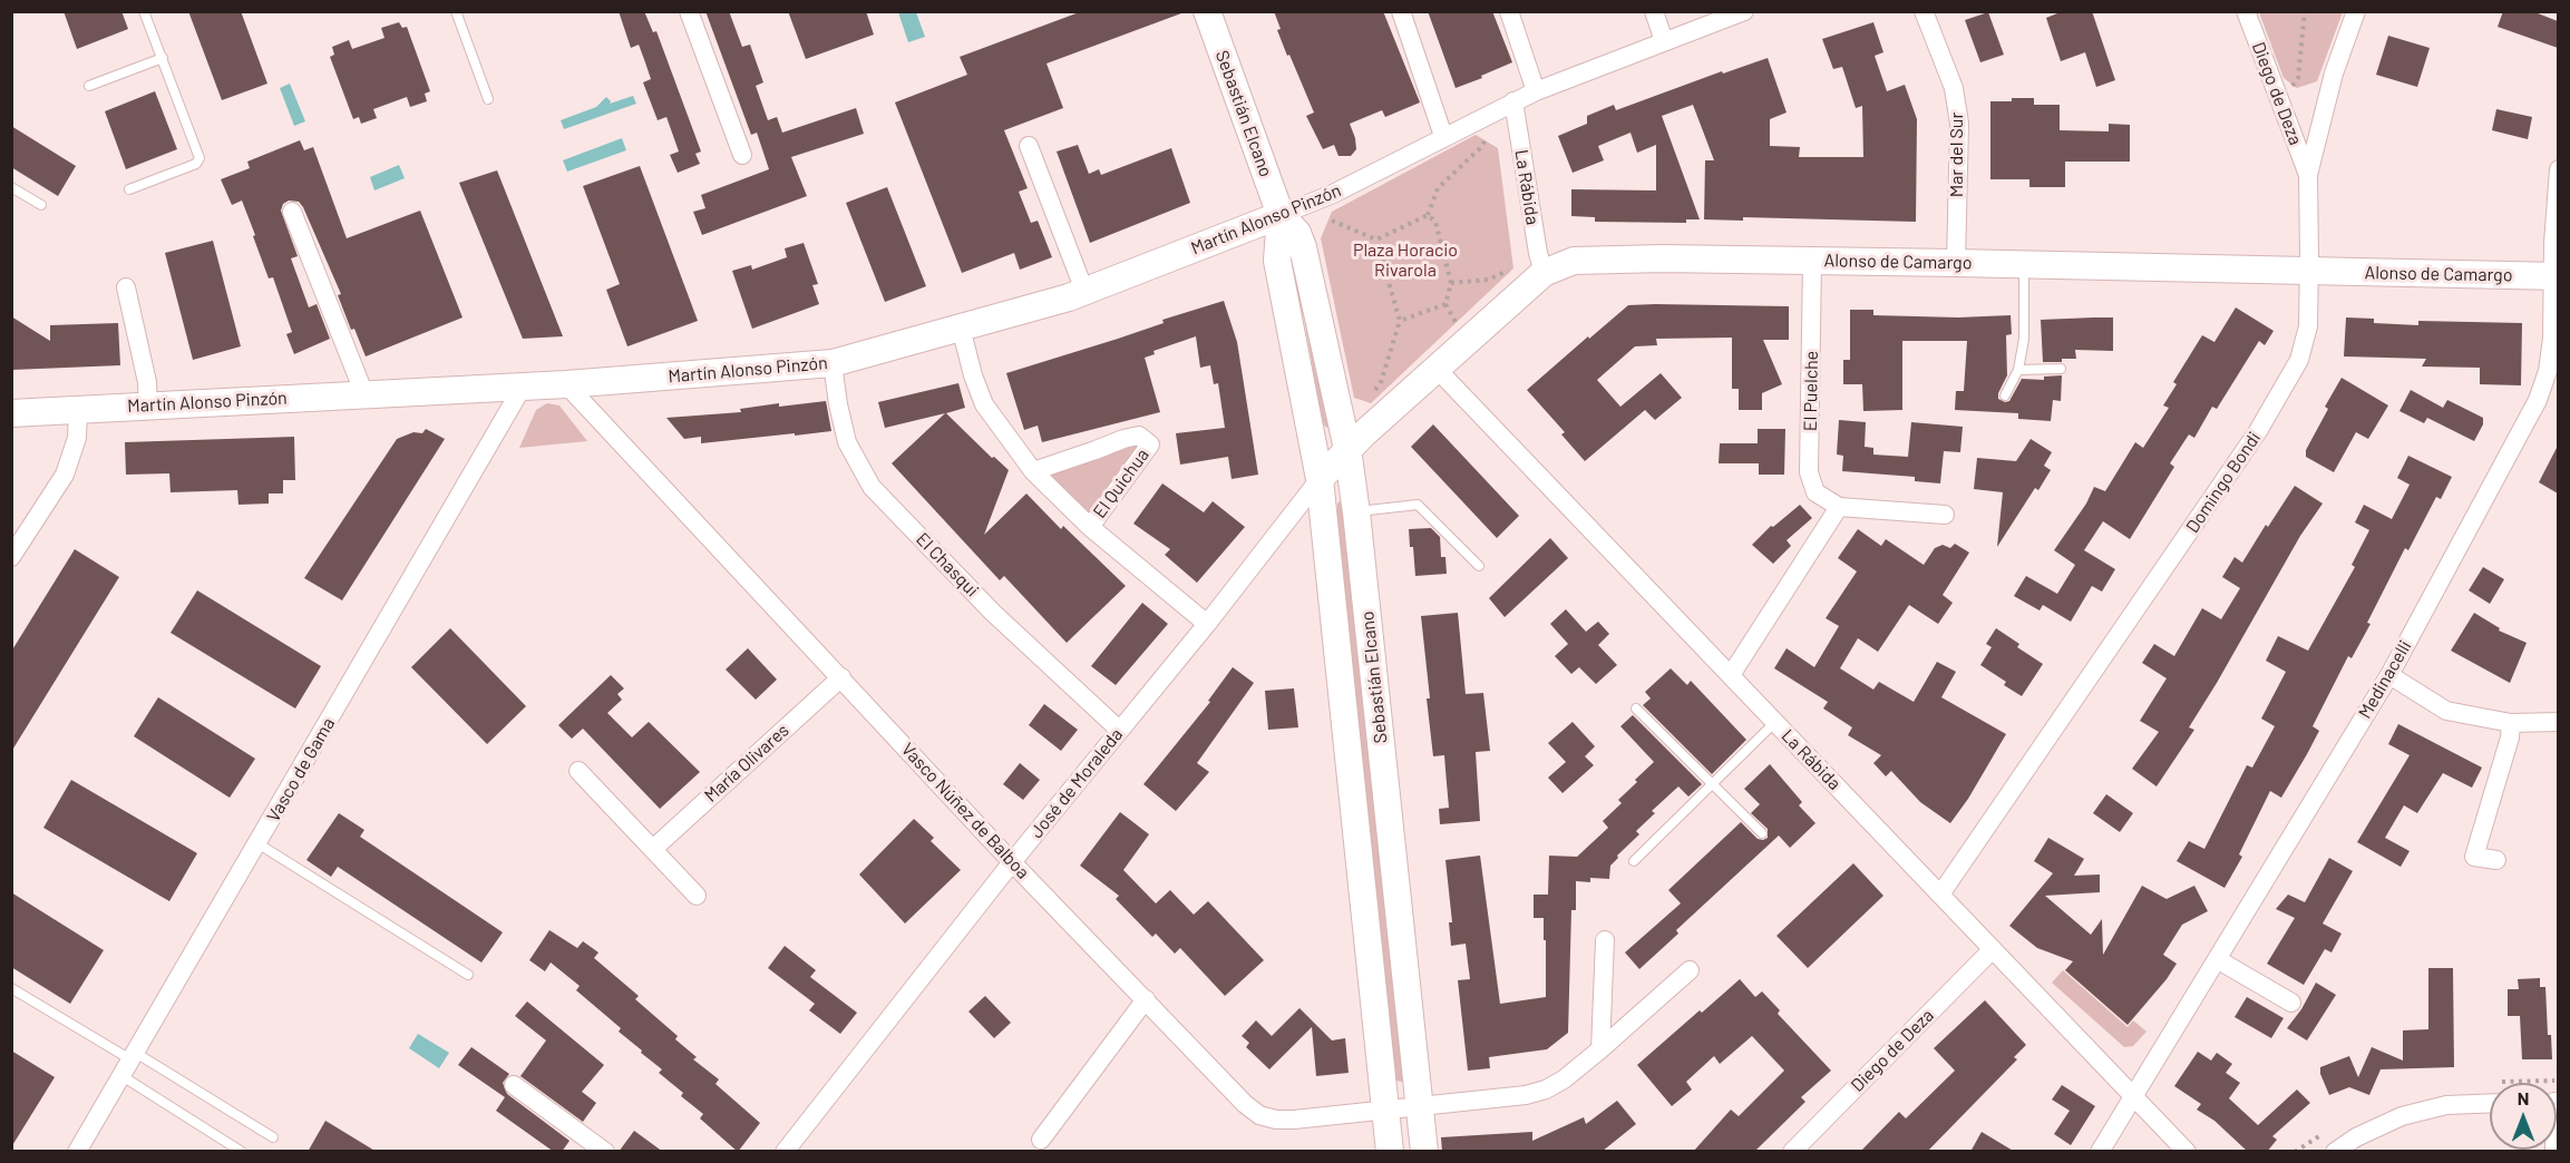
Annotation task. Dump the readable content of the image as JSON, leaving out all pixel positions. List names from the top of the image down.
{
  "streets": {
    "street": [
      "Diego de Deza",
      "Sebastián Elcano",
      "Mar del Sur",
      "La Rábida",
      "Martín Alonso Pinzón",
      "Alonso de Camargo",
      "El Puelche",
      "Domingo Bondi",
      "El Quichua",
      "El Chasqui",
      "Medinacelli",
      "María Olivares",
      "Vasco de Gama",
      "José de Moraleda",
      "Vasco Núñez de Balboa"
    ]
  },
  "crossings": [
    ["Diego de Deza", "La Rábida"],
    ["Diego de Deza", "Domingo Bondi"],
    ["Sebastián Elcano", "Martín Alonso Pinzón"],
    ["Sebastián Elcano", "Alonso de Camargo"],
    ["Sebastián Elcano", "José de Moraleda"],
    ["Sebastián Elcano", "Vasco Núñez de Balboa"],
    ["Mar del Sur", "Alonso de Camargo"],
    ["La Rábida", "Martín Alonso Pinzón"],
    ["La Rábida", "Alonso de Camargo"],
    ["La Rábida", "Domingo Bondi"],
    ["La Rábida", "Medinacelli"],
    ["Martín Alonso Pinzón", "El Quichua"],
    ["Martín Alonso Pinzón", "El Chasqui"],
    ["Martín Alonso Pinzón", "Vasco de Gama"],
    ["Martín Alonso Pinzón", "Vasco Núñez de Balboa"],
    ["Alonso de Camargo", "El Puelche"],
    ["Alonso de Camargo", "Domingo Bondi"],
    ["Alonso de Camargo", "Medinacelli"],
    ["Alonso de Camargo", "José de Moraleda"],
    ["El Quichua", "José de Moraleda"],
    ["El Chasqui", "José de Moraleda"],
    ["María Olivares", "Vasco Núñez de Balboa"],
    ["José de Moraleda", "Vasco Núñez de Balboa"]
  ],
  "parks": ["Plaza Horacio Rivarola"],
  "north": "top"
}
